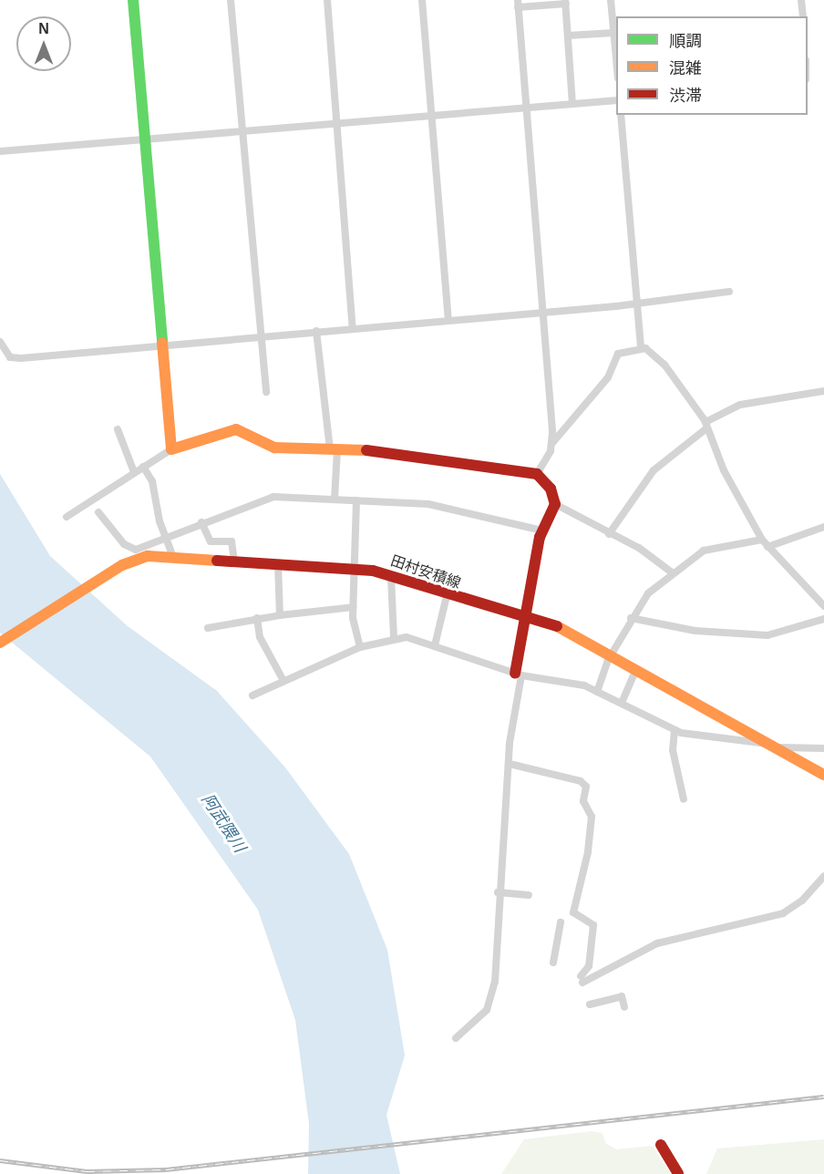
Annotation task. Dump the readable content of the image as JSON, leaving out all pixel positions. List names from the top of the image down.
{
  "streets": {
    "street": ["田村安積線"]
  },
  "water": ["阿武隈川"],
  "legend": ["順調", "混雑", "渋滞"],
  "north": "top"
}
